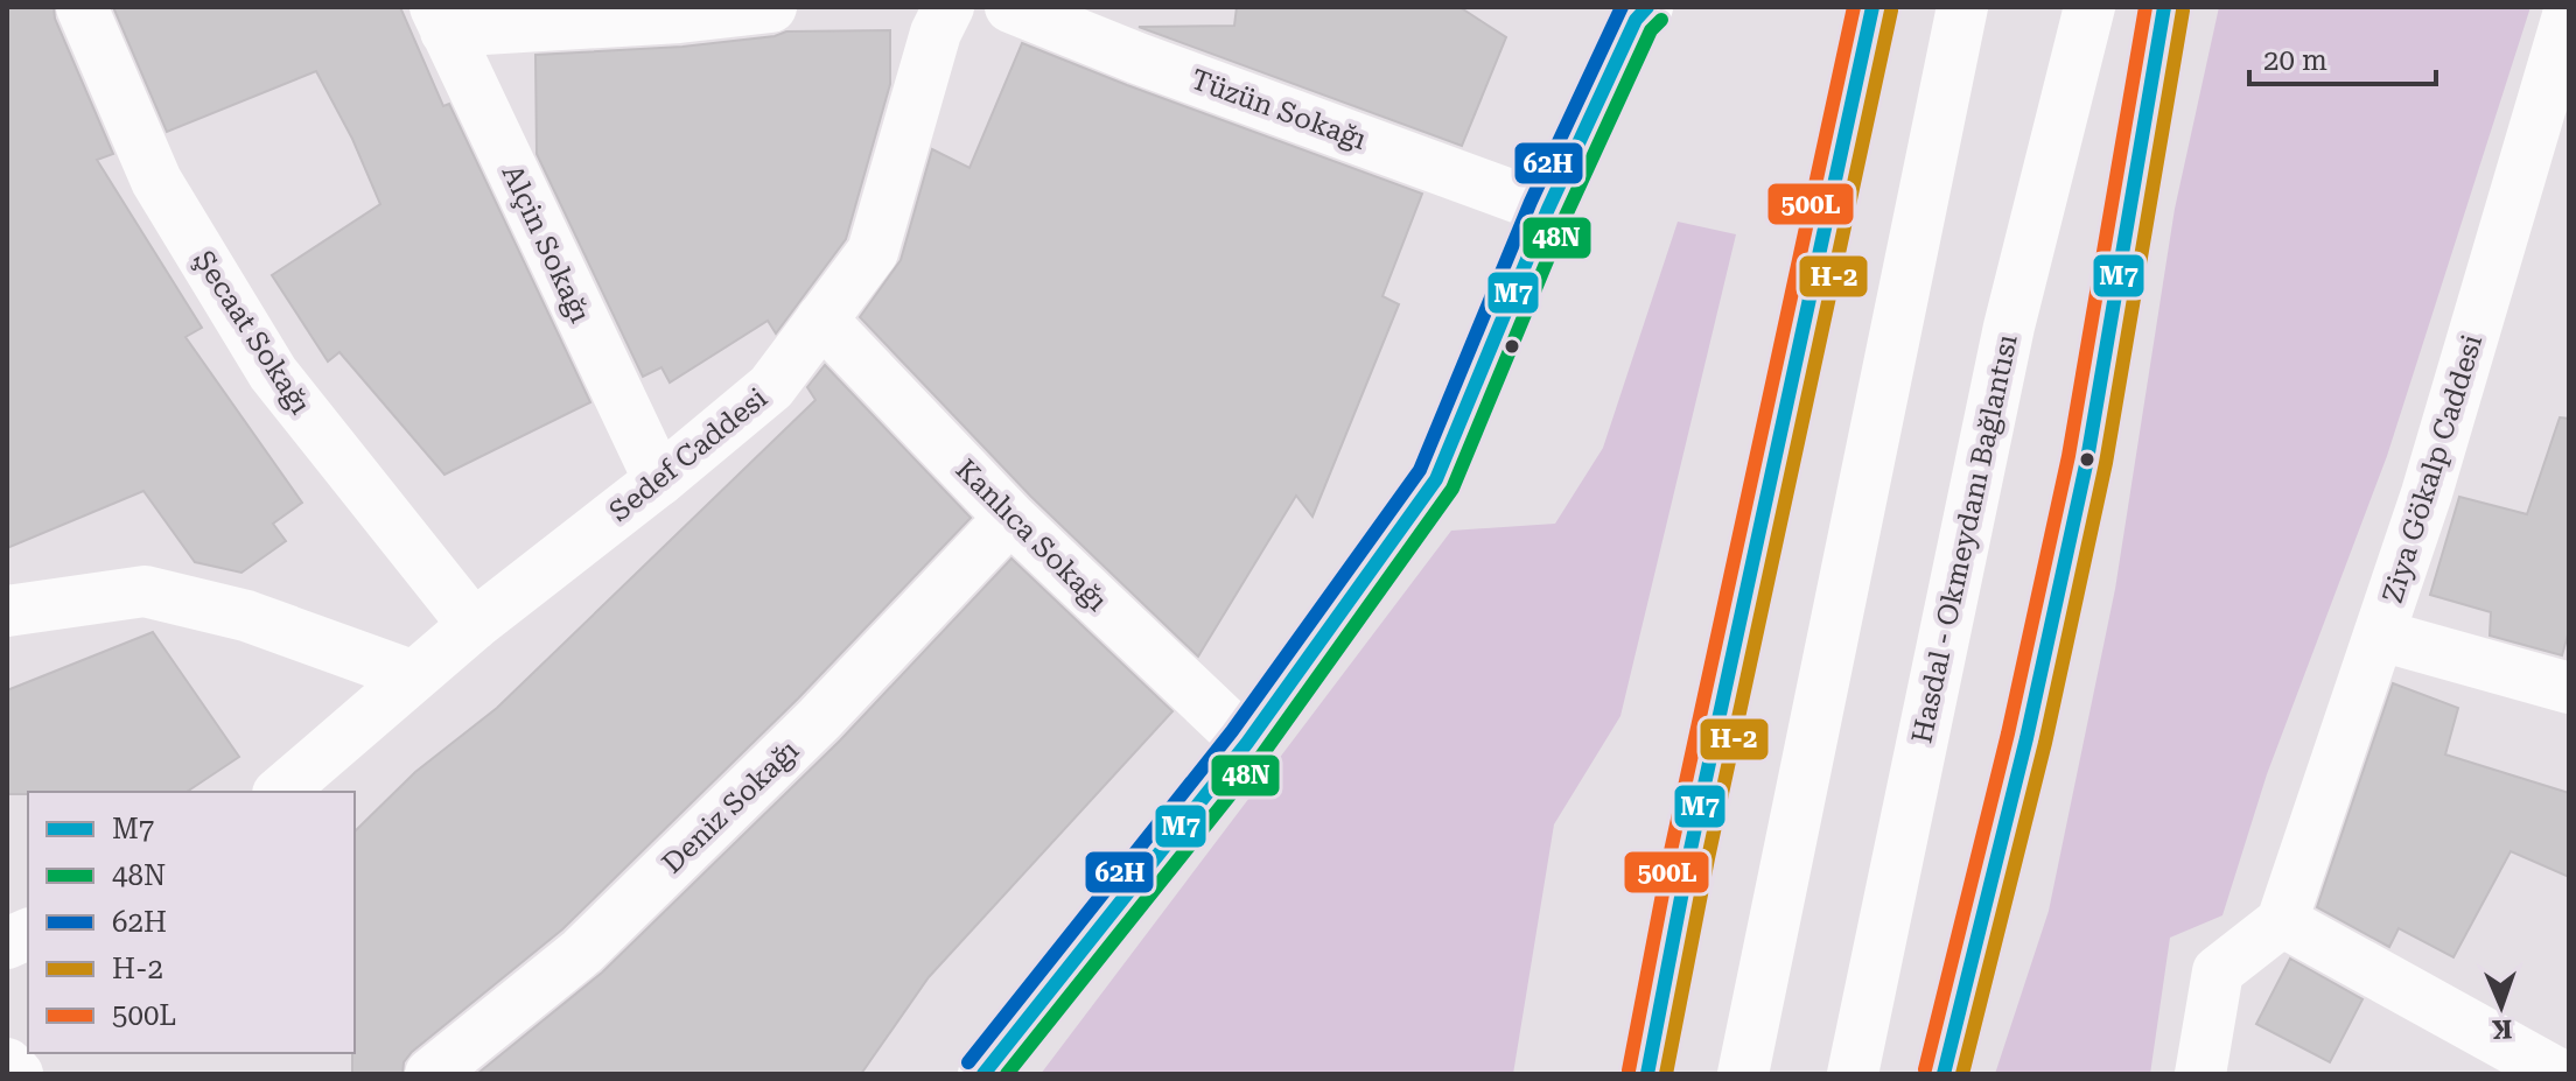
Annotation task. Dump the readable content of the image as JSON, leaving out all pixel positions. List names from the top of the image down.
{
  "streets": {
    "main road": [
      "Tüzün Sokağı",
      "Alçin Sokağı",
      "Şecaat Sokağı",
      "Sedef Caddesi",
      "Ziya Gökalp Caddesi",
      "Kanlıca Sokağı",
      "Hasdal - Okmeydanı Bağlantısı",
      "Deniz Sokağı"
    ]
  },
  "crossings": [
    ["Alçin Sokağı", "Sedef Caddesi"],
    ["Şecaat Sokağı", "Sedef Caddesi"],
    ["Sedef Caddesi", "Kanlıca Sokağı"],
    ["Kanlıca Sokağı", "Deniz Sokağı"]
  ],
  "lines": [
    "transit line M7",
    "transit line 62H",
    "transit line 500L",
    "transit line H-2",
    "transit line 48N"
  ],
  "legend": [
    "M7",
    "48N",
    "62H",
    "H-2",
    "500L"
  ],
  "scale_bar": "20 m",
  "north": "bottom"
}
